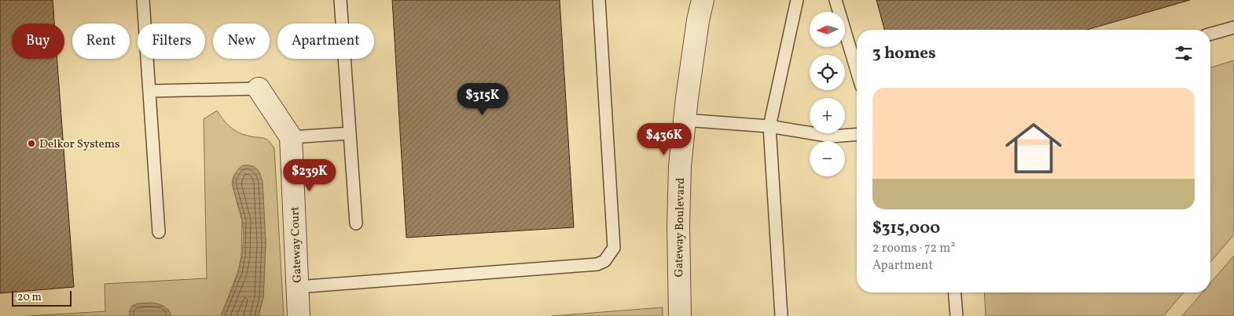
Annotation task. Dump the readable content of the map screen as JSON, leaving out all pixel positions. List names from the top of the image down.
{
  "streets": {
    "street": ["Gateway Boulevard", "Gateway Court"]
  },
  "places": ["Delkor Systems"],
  "scale_bar": "20 m",
  "north": "left",
  "page": {
    "map_buttons": ["+", "−"],
    "chip": [
      "Buy",
      "Rent",
      "Filters",
      "New",
      "Apartment"
    ],
    "heading": "3 homes",
    "list": [
      {
        "name": "$315,000",
        "note": "2 rooms · 72 m² · Apartment"
      }
    ],
    "price": ["$315K", "$436K", "$239K"],
    "scale": "20 m"
  }
}
